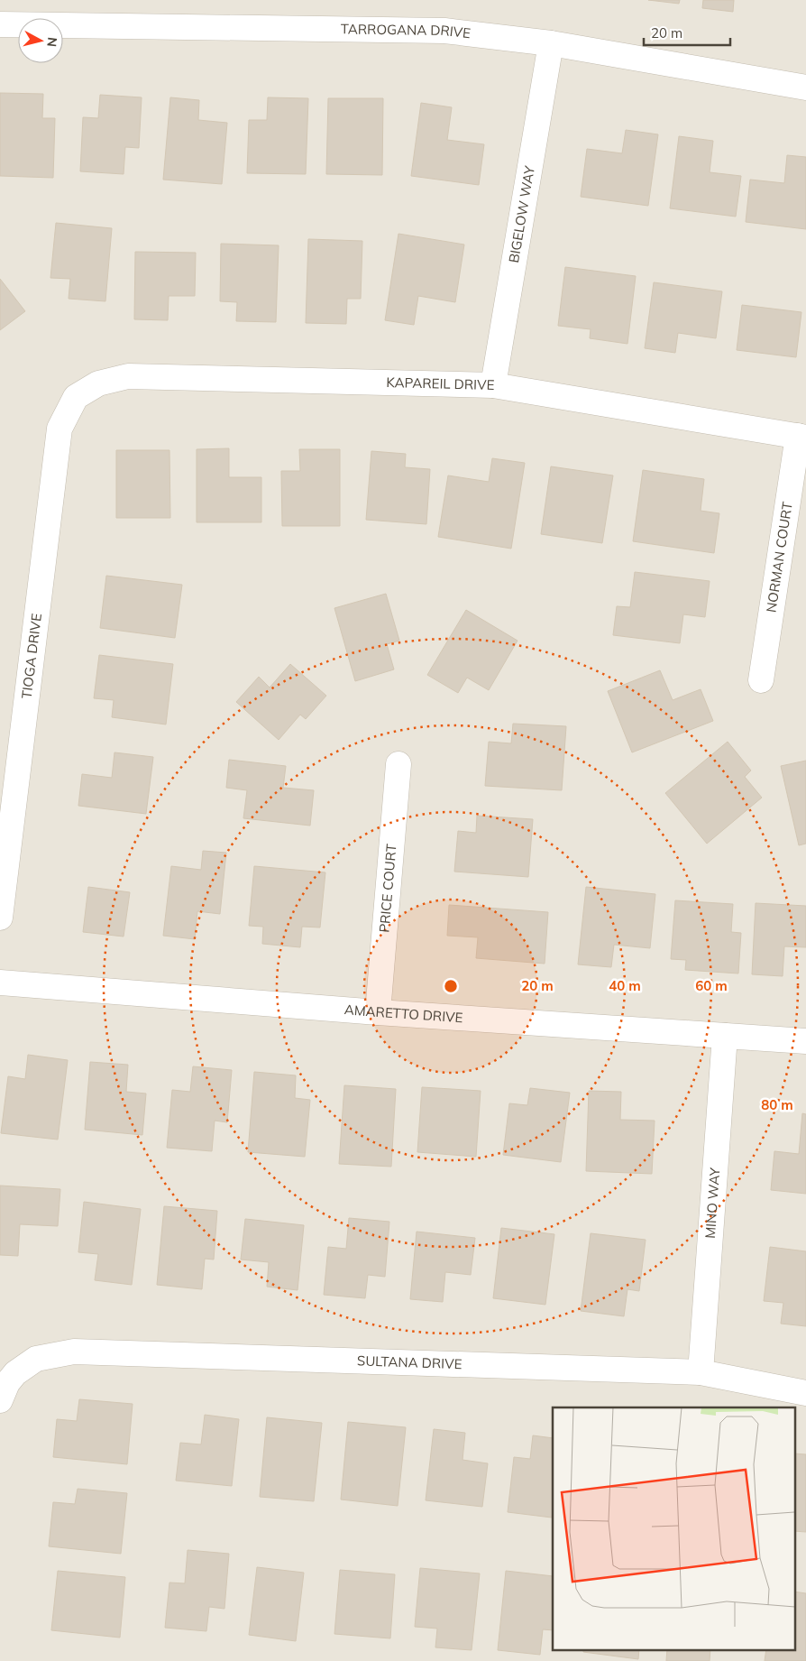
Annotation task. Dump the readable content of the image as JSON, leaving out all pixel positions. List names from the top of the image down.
{
  "streets": {
    "street": [
      "TARROGANA DRIVE",
      "BIGELOW WAY",
      "KAPAREIL DRIVE",
      "NORMAN COURT",
      "TIOGA DRIVE",
      "PRICE COURT",
      "AMARETTO DRIVE",
      "MINO WAY",
      "SULTANA DRIVE"
    ]
  },
  "crossings": [
    ["TARROGANA DRIVE", "BIGELOW WAY"],
    ["BIGELOW WAY", "KAPAREIL DRIVE"],
    ["KAPAREIL DRIVE", "NORMAN COURT"],
    ["KAPAREIL DRIVE", "TIOGA DRIVE"],
    ["PRICE COURT", "AMARETTO DRIVE"],
    ["AMARETTO DRIVE", "MINO WAY"],
    ["MINO WAY", "SULTANA DRIVE"]
  ],
  "scale_bar": "20 m",
  "north": "right",
  "rings": [
    "20 m",
    "40 m",
    "60 m",
    "80 m"
  ]
}
